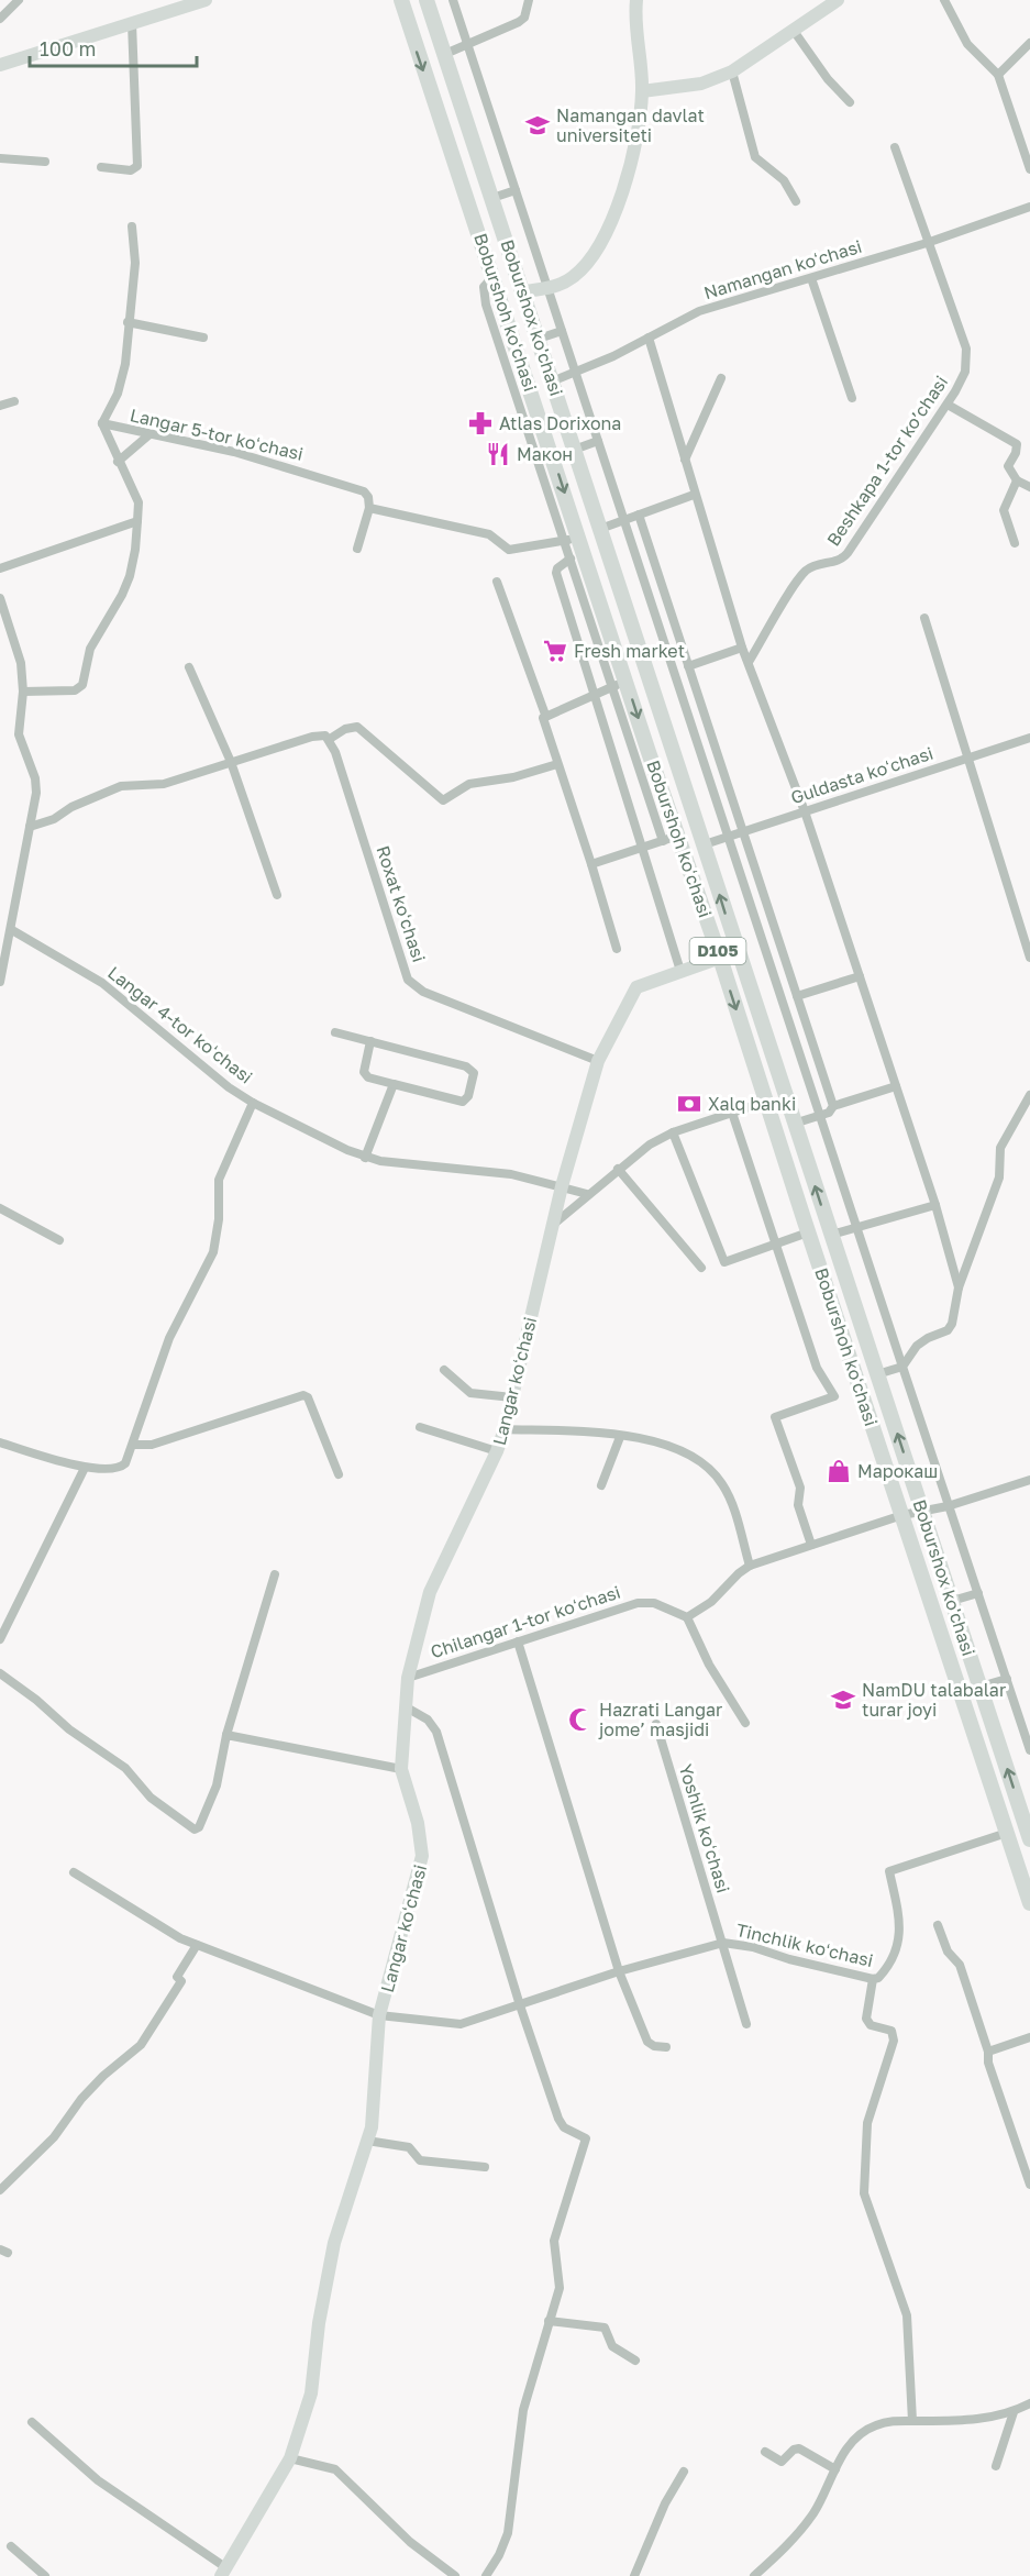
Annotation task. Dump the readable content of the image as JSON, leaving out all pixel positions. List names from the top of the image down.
{
  "streets": {
    "main road": ["Boburshoh koʻchasi", "Boburshox ko'chasi", "D105"],
    "street": [
      "Namangan koʻchasi",
      "Langar 5-tor koʻchasi",
      "Beshkapa 1-tor koʼchasi",
      "Guldasta koʻchasi",
      "Roxat koʻchasi",
      "Langar 4-tor koʻchasi",
      "Langar koʻchasi",
      "Chilangar 1-tor koʻchasi",
      "Yoshlik koʻchasi",
      "Tinchlik koʻchasi"
    ]
  },
  "crossings": [
    ["Namangan koʻchasi", "Boburshox ko'chasi"],
    ["Namangan koʻchasi", "Beshkapa 1-tor koʼchasi"],
    ["Boburshoh koʻchasi", "Langar koʻchasi"],
    ["Boburshoh koʻchasi", "Tinchlik koʻchasi"],
    ["Boburshox ko'chasi", "Guldasta koʻchasi"],
    ["Roxat koʻchasi", "Langar koʻchasi"],
    ["Langar 4-tor koʻchasi", "Langar koʻchasi"],
    ["Langar koʻchasi", "Chilangar 1-tor koʻchasi"],
    ["Langar koʻchasi", "Tinchlik koʻchasi"],
    ["Yoshlik koʻchasi", "Tinchlik koʻchasi"]
  ],
  "one_way": ["Boburshoh koʻchasi", "Boburshox ko'chasi"],
  "places": {
    "school or university": ["Namangan davlat universiteti", "NamDU talabalar turar joyi"],
    "pharmacy": ["Atlas Dorixona"],
    "restaurant": ["Макон"],
    "supermarket": ["Fresh market"],
    "bank": ["Xalq banki"],
    "shop": ["Марокаш"],
    "mosque": ["Hazrati Langar jome’ masjidi"]
  },
  "scale_bar": "100 m"
}
